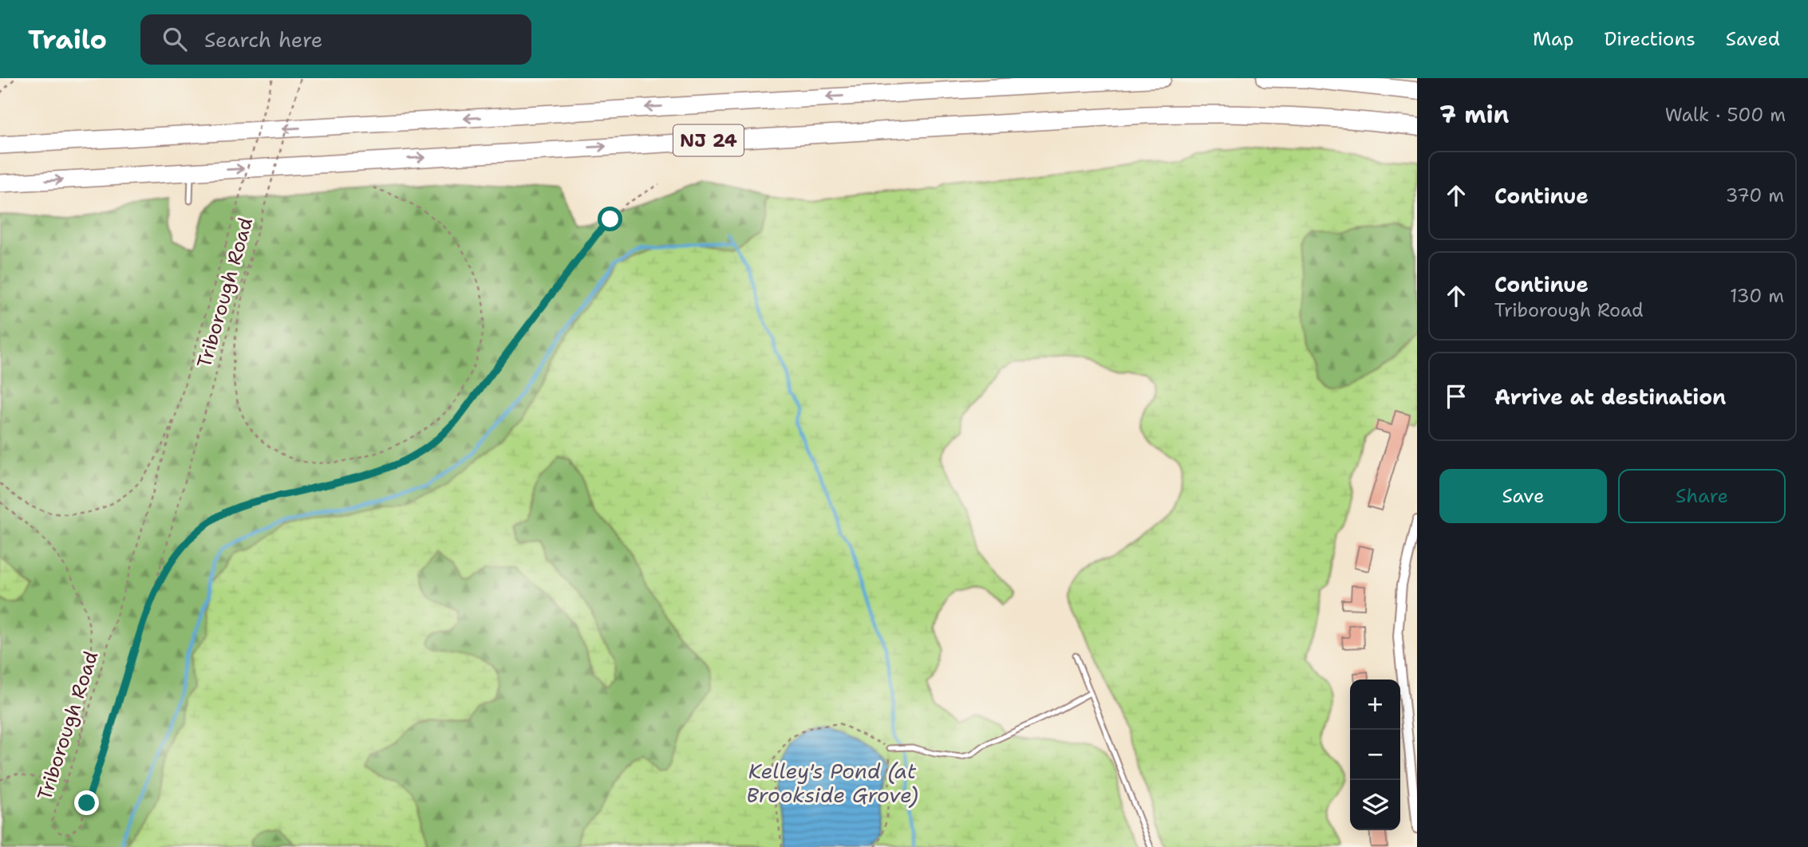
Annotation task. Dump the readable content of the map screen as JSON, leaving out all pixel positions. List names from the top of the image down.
{
  "streets": {
    "highway": ["NJ 24"],
    "path": ["Triborough Road"]
  },
  "water": ["Kelley's Pond (at Brookside Grove)"],
  "page": {
    "header": "Trailo",
    "search": "Search here",
    "nav": ["Map", "Directions", "Saved"],
    "heading": ["7 min", "Walk · 500 m"],
    "list": [
      ["Continue", "370 m"],
      ["Continue", "Triborough Road", "130 m"],
      "Arrive at destination"
    ],
    "buttons": ["Save", "Share"],
    "map_buttons": ["+", "−"]
  }
}
